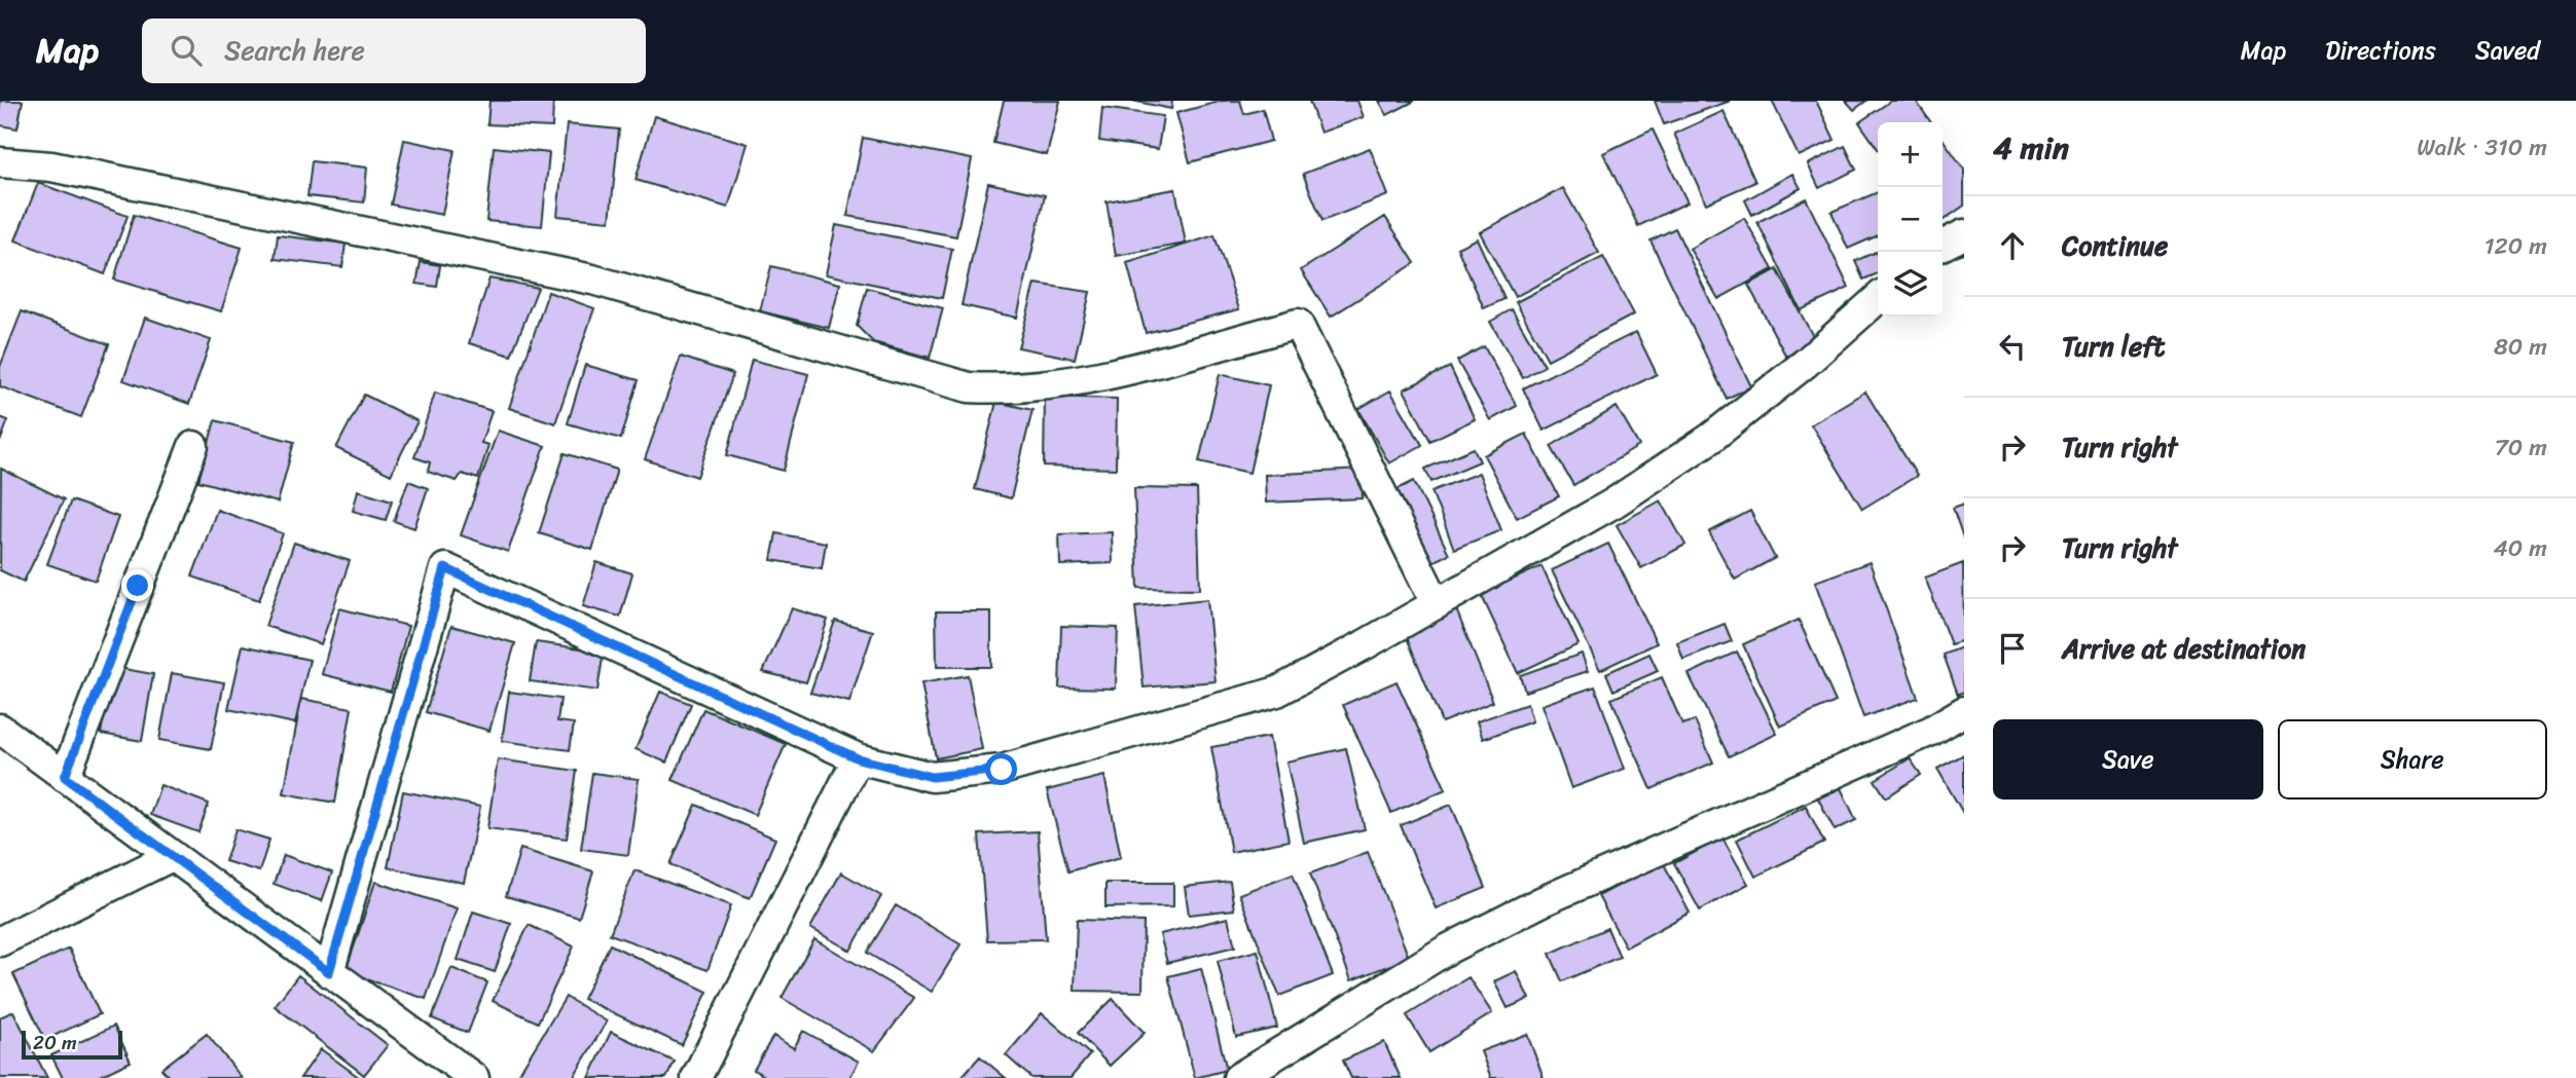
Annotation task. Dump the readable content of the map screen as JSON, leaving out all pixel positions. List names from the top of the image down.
{
  "scale_bar": "20 m",
  "page": {
    "header": "Map",
    "search": "Search here",
    "nav": ["Map", "Directions", "Saved"],
    "heading": ["4 min", "Walk · 310 m"],
    "map_buttons": ["+", "−"],
    "list": [
      ["Continue", "120 m"],
      ["Turn left", "80 m"],
      ["Turn right", "70 m"],
      ["Turn right", "40 m"],
      "Arrive at destination"
    ],
    "buttons": ["Save", "Share"],
    "scale": "20 m"
  }
}
